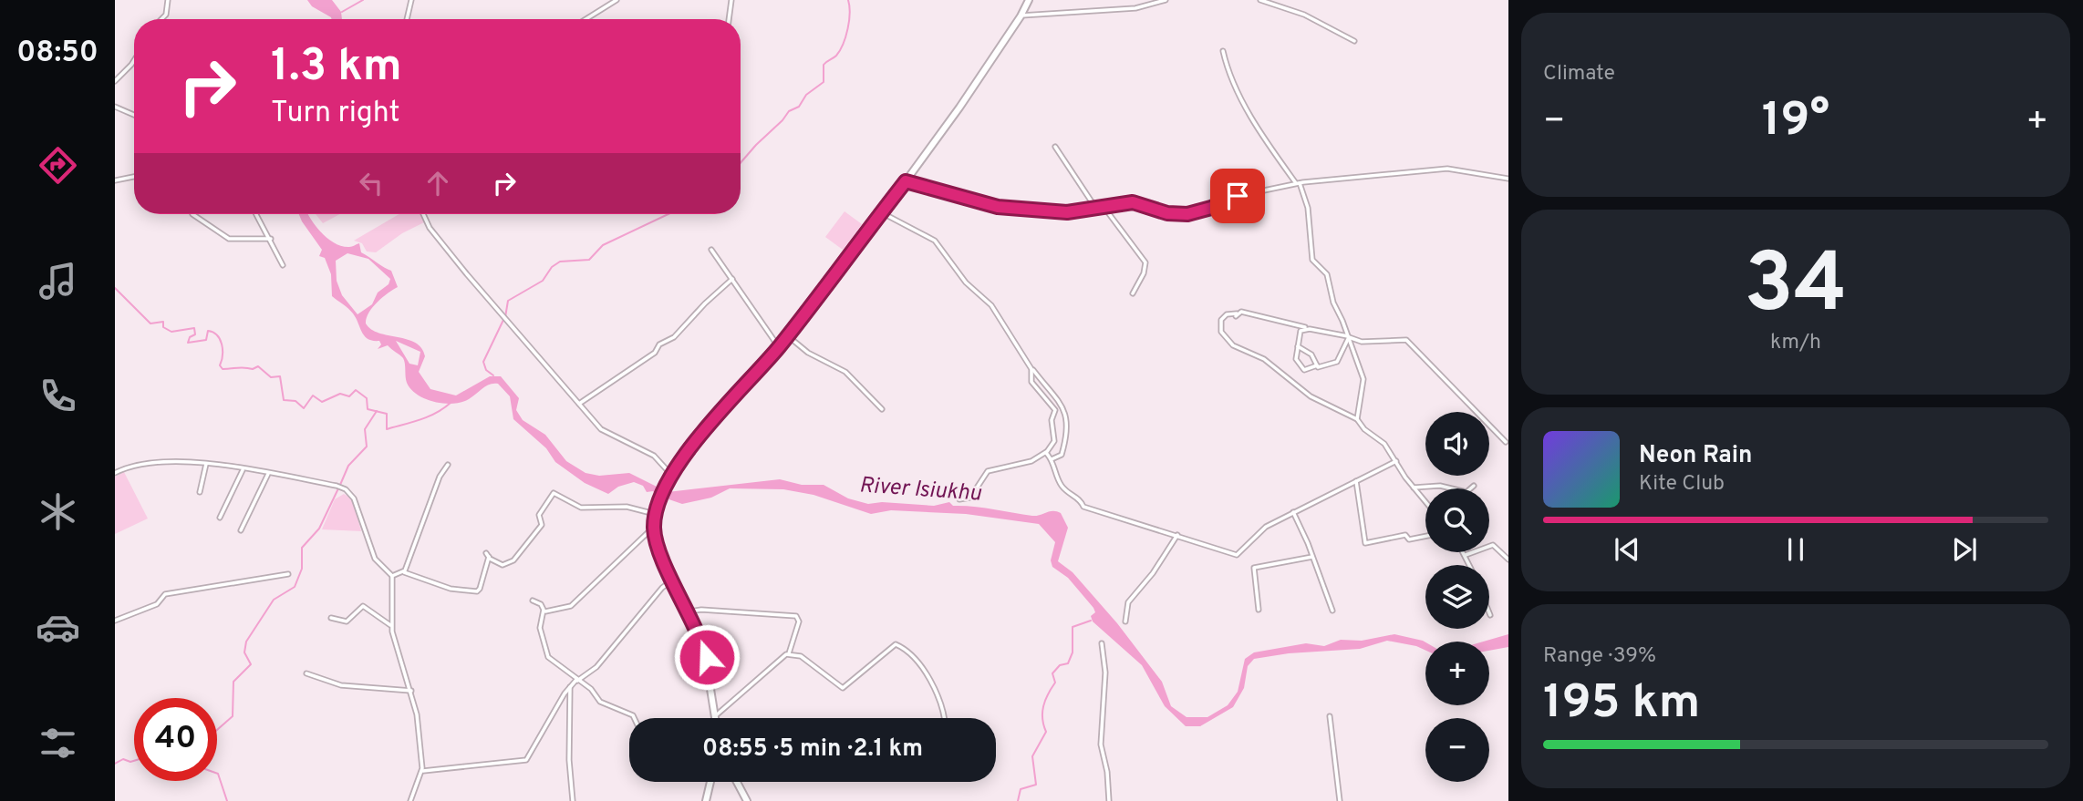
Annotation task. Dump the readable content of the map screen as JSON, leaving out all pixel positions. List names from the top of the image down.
{
  "water": ["River Isiukhu"],
  "page": {
    "tabs": "08:50",
    "tile": [
      "Climate",
      ["34", "km/h"],
      ["Range · 39%", "195 km"]
    ],
    "turn": ["1.3 km", "Turn right"],
    "heat": ["−", "19°", "+"],
    "map_buttons": ["+", "−"],
    "song": ["Neon Rain", "Kite Club"],
    "limit": "40",
    "trip": "08:55 · 5 min · 2.1 km"
  }
}
